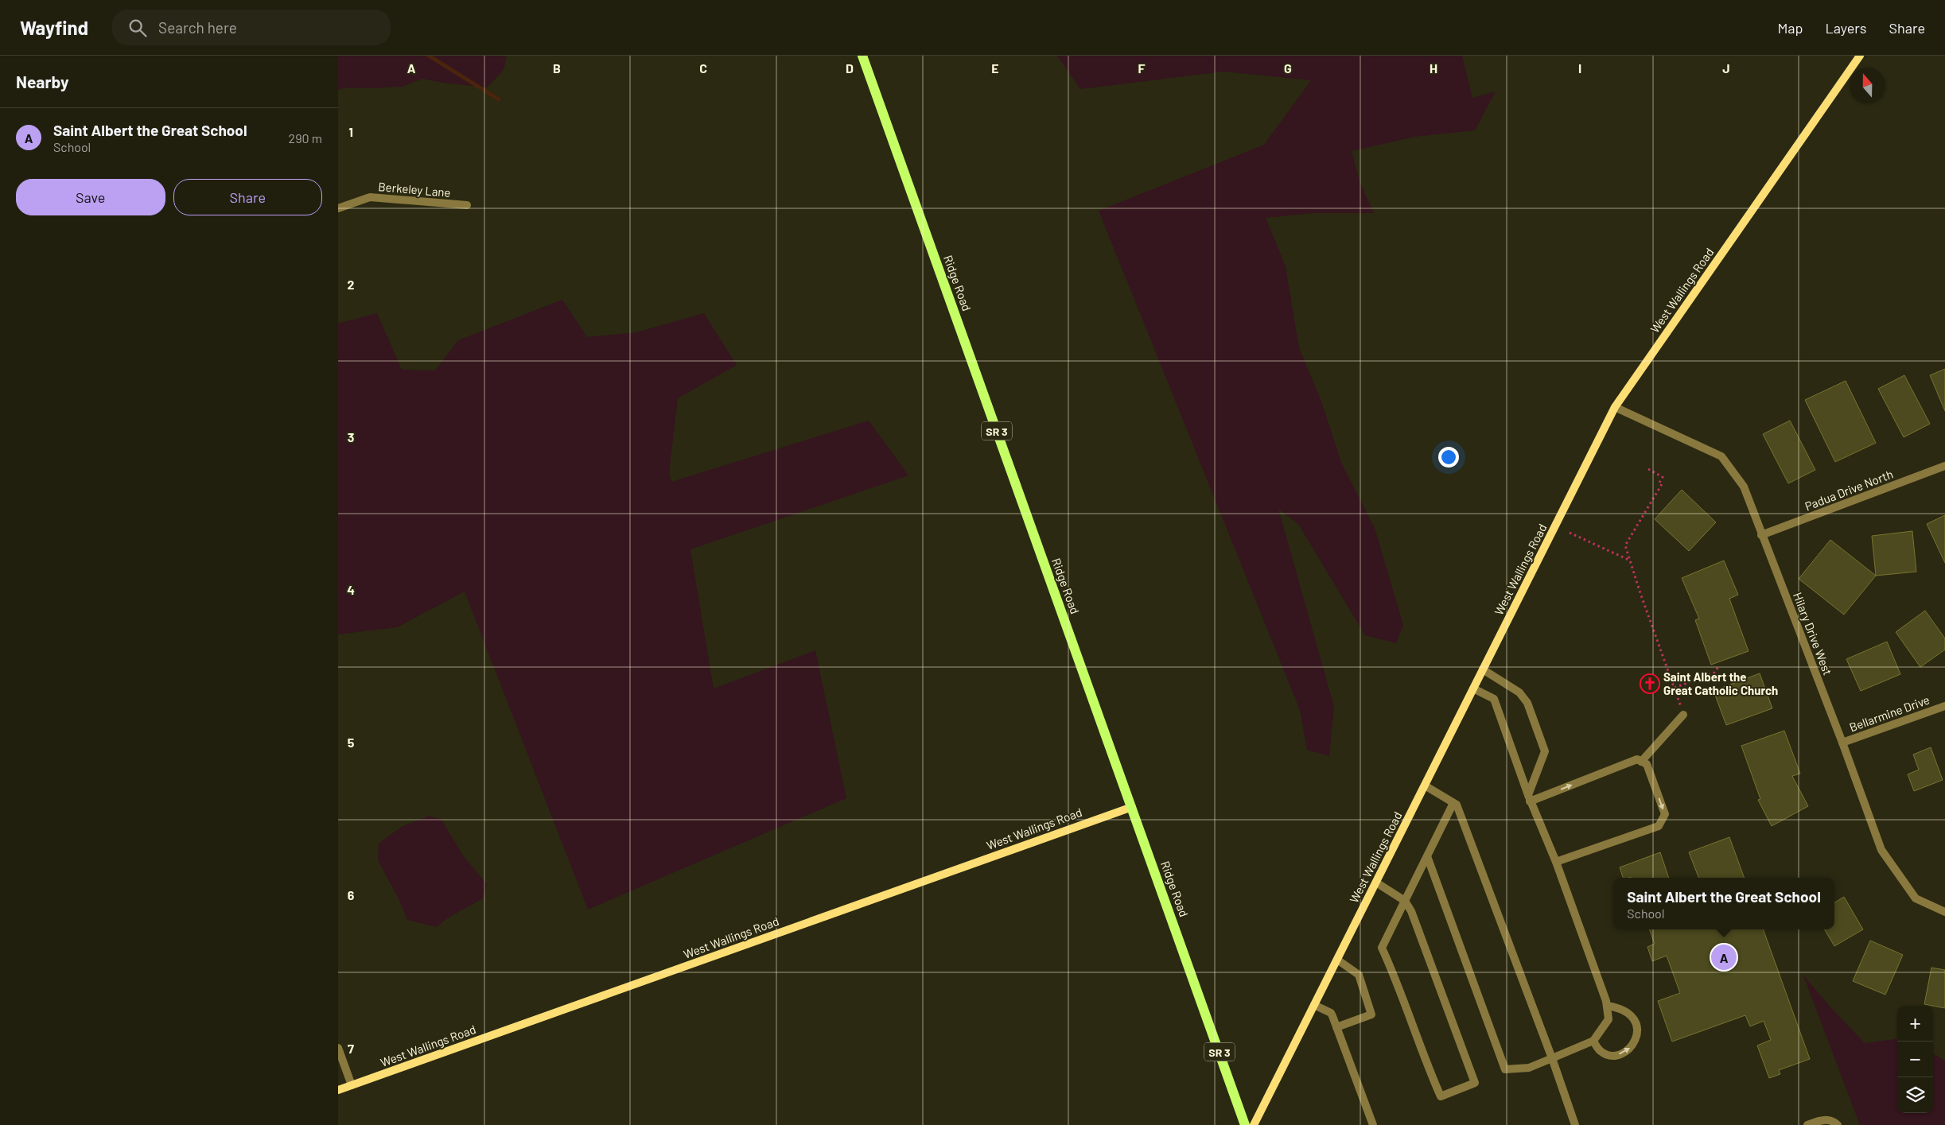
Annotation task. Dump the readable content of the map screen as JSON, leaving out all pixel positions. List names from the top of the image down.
{
  "streets": {
    "main road": ["Ridge Road", "SR 3"],
    "street": [
      "Berkeley Lane",
      "West Wallings Road",
      "Padua Drive North",
      "Hilary Drive West",
      "Bellarmine Drive"
    ]
  },
  "crossings": [
    ["Ridge Road", "West Wallings Road"],
    ["West Wallings Road", "Hilary Drive West"],
    ["Padua Drive North", "Hilary Drive West"],
    ["Hilary Drive West", "Bellarmine Drive"]
  ],
  "places": {
    "church": ["Saint Albert the Great Catholic Church"]
  },
  "north": "top",
  "page": {
    "header": "Wayfind",
    "search": "Search here",
    "nav": ["Map", "Layers", "Share"],
    "heading": "Nearby",
    "list": [
      {
        "mark": "A",
        "name": "Saint Albert the Great School",
        "note": "School",
        "value": "290 m"
      }
    ],
    "buttons": ["Save", "Share"],
    "popup": ["Saint Albert the Great School", "School"],
    "pins": "A",
    "map_buttons": ["+", "−"]
  },
  "grid": {
    "columns": [
      "A",
      "B",
      "C",
      "D",
      "E",
      "F",
      "G",
      "H",
      "I",
      "J"
    ],
    "rows": [
      "1",
      "2",
      "3",
      "4",
      "5",
      "6",
      "7"
    ]
  }
}
